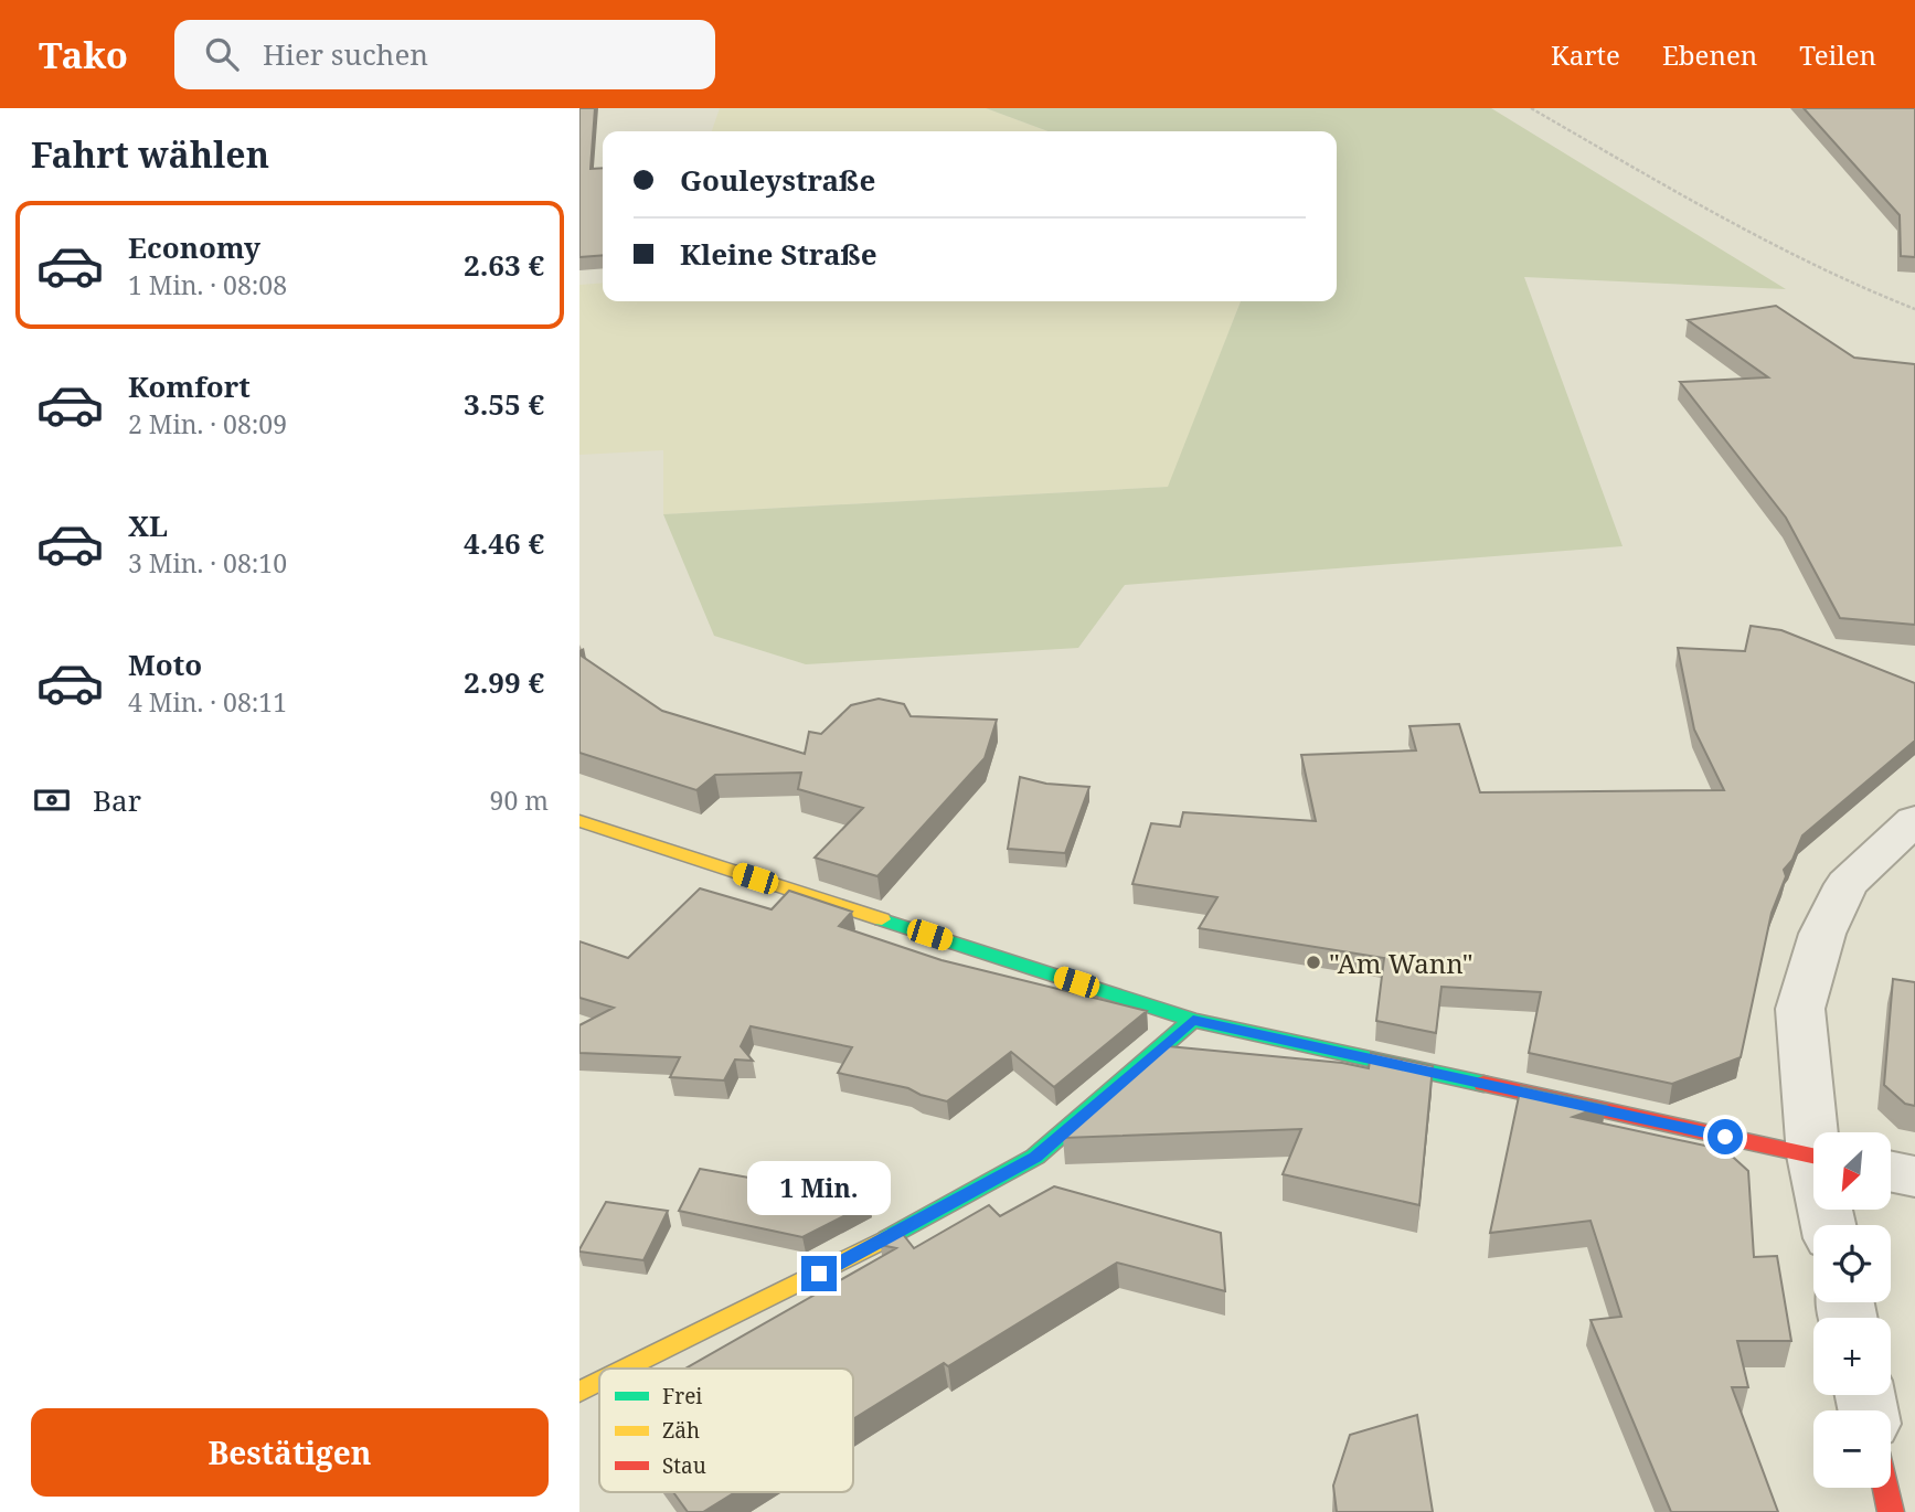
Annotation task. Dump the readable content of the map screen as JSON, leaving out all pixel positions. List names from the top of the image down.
{
  "places": ["\"Am Wann\""],
  "legend": ["Frei", "Zäh", "Stau"],
  "north": "bottom left",
  "page": {
    "header": "Tako",
    "search": "Hier suchen",
    "nav": ["Karte", "Ebenen", "Teilen"],
    "heading": "Fahrt wählen",
    "banner": ["Gouleystraße", "Kleine Straße"],
    "list": [
      {
        "name": "Economy",
        "note": "1 Min. · 08:08",
        "value": "2.63 €"
      },
      {
        "name": "Komfort",
        "note": "2 Min. · 08:09",
        "value": "3.55 €"
      },
      {
        "name": "XL",
        "note": "3 Min. · 08:10",
        "value": "4.46 €"
      },
      {
        "name": "Moto",
        "note": "4 Min. · 08:11",
        "value": "2.99 €"
      }
    ],
    "pay": ["Bar", "90 m"],
    "map_buttons": ["+", "−"],
    "bubble": "1 Min.",
    "buttons": "Bestätigen"
  }
}
